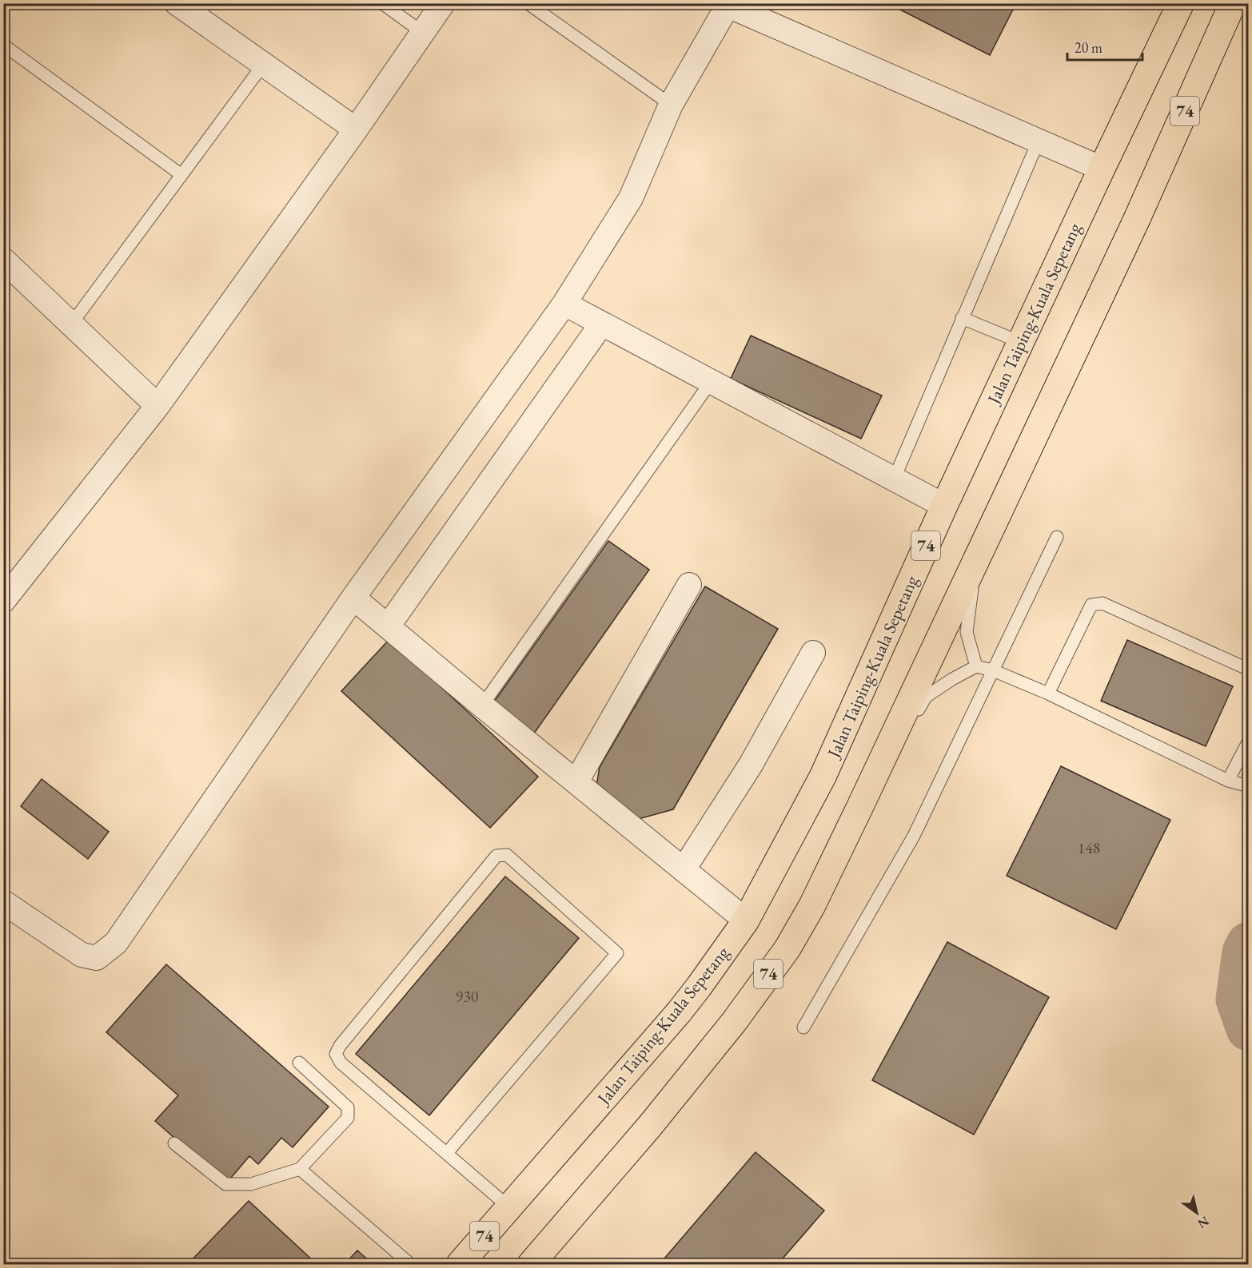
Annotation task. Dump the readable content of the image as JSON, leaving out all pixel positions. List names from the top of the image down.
{
  "streets": {
    "main road": ["74", "Jalan Taiping-Kuala Sepetang"]
  },
  "house_numbers": ["148", "930"],
  "scale_bar": "20 m",
  "north": "bottom right"
}
